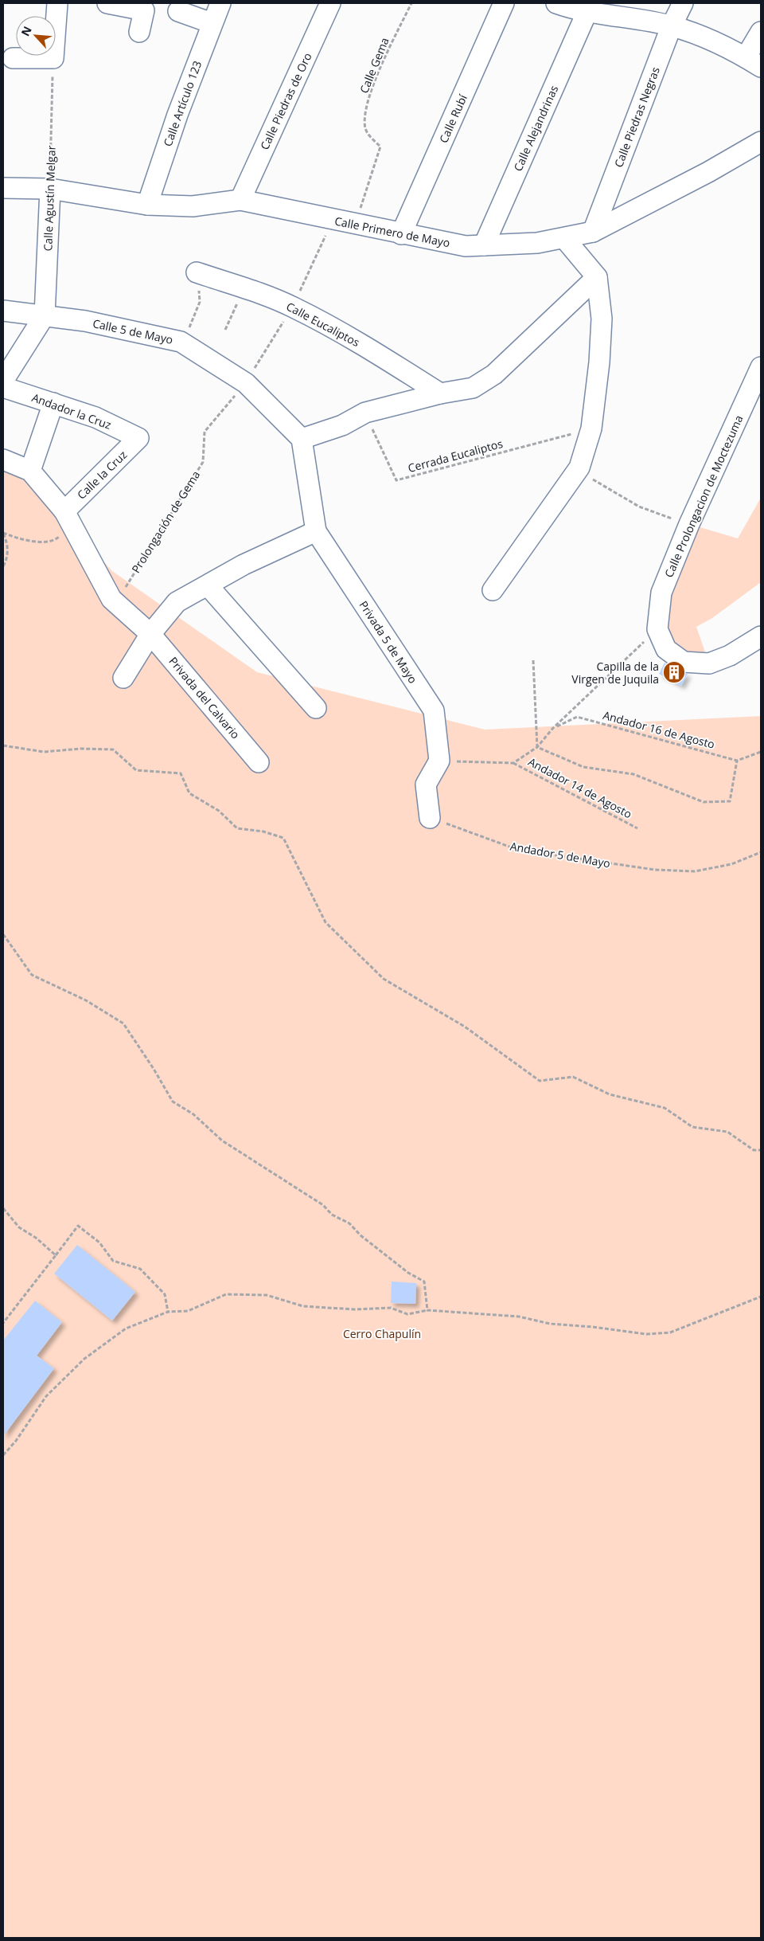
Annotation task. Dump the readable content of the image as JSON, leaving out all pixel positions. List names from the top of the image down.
{
  "streets": {
    "street": [
      "Calle Piedras de Oro",
      "Calle Artículo 123",
      "Calle Piedras Negras",
      "Calle Rubí",
      "Calle Alejandrinas",
      "Calle Agustín Melgar",
      "Calle Primero de Mayo",
      "Calle Eucaliptos",
      "Calle 5 de Mayo",
      "Andador la Cruz",
      "Calle la Cruz",
      "Calle Prolongacion de Moctezuma",
      "Privada 5 de Mayo",
      "Privada del Calvario"
    ],
    "path": [
      "Calle Gema",
      "Cerrada Eucaliptos",
      "Prolongación de Gema",
      "Andador 16 de Agosto",
      "Andador 14 de Agosto",
      "Andador 5 de Mayo"
    ]
  },
  "crossings": [
    ["Calle Gema", "Calle Primero de Mayo"],
    ["Calle Piedras de Oro", "Calle Primero de Mayo"],
    ["Calle Artículo 123", "Calle Primero de Mayo"],
    ["Calle Piedras Negras", "Calle Primero de Mayo"],
    ["Calle Rubí", "Calle Primero de Mayo"],
    ["Calle Alejandrinas", "Calle Primero de Mayo"],
    ["Calle Agustín Melgar", "Calle Primero de Mayo"],
    ["Calle Agustín Melgar", "Calle 5 de Mayo"],
    ["Calle Primero de Mayo", "Prolongación de Gema"],
    ["Calle Eucaliptos", "Prolongación de Gema"],
    ["Calle 5 de Mayo", "Prolongación de Gema"],
    ["Andador la Cruz", "Calle la Cruz"]
  ],
  "parks": ["Cerro Chapulín"],
  "places": {
    "building": ["Capilla de la Virgen de Juquila"]
  },
  "north": "top left"
}
